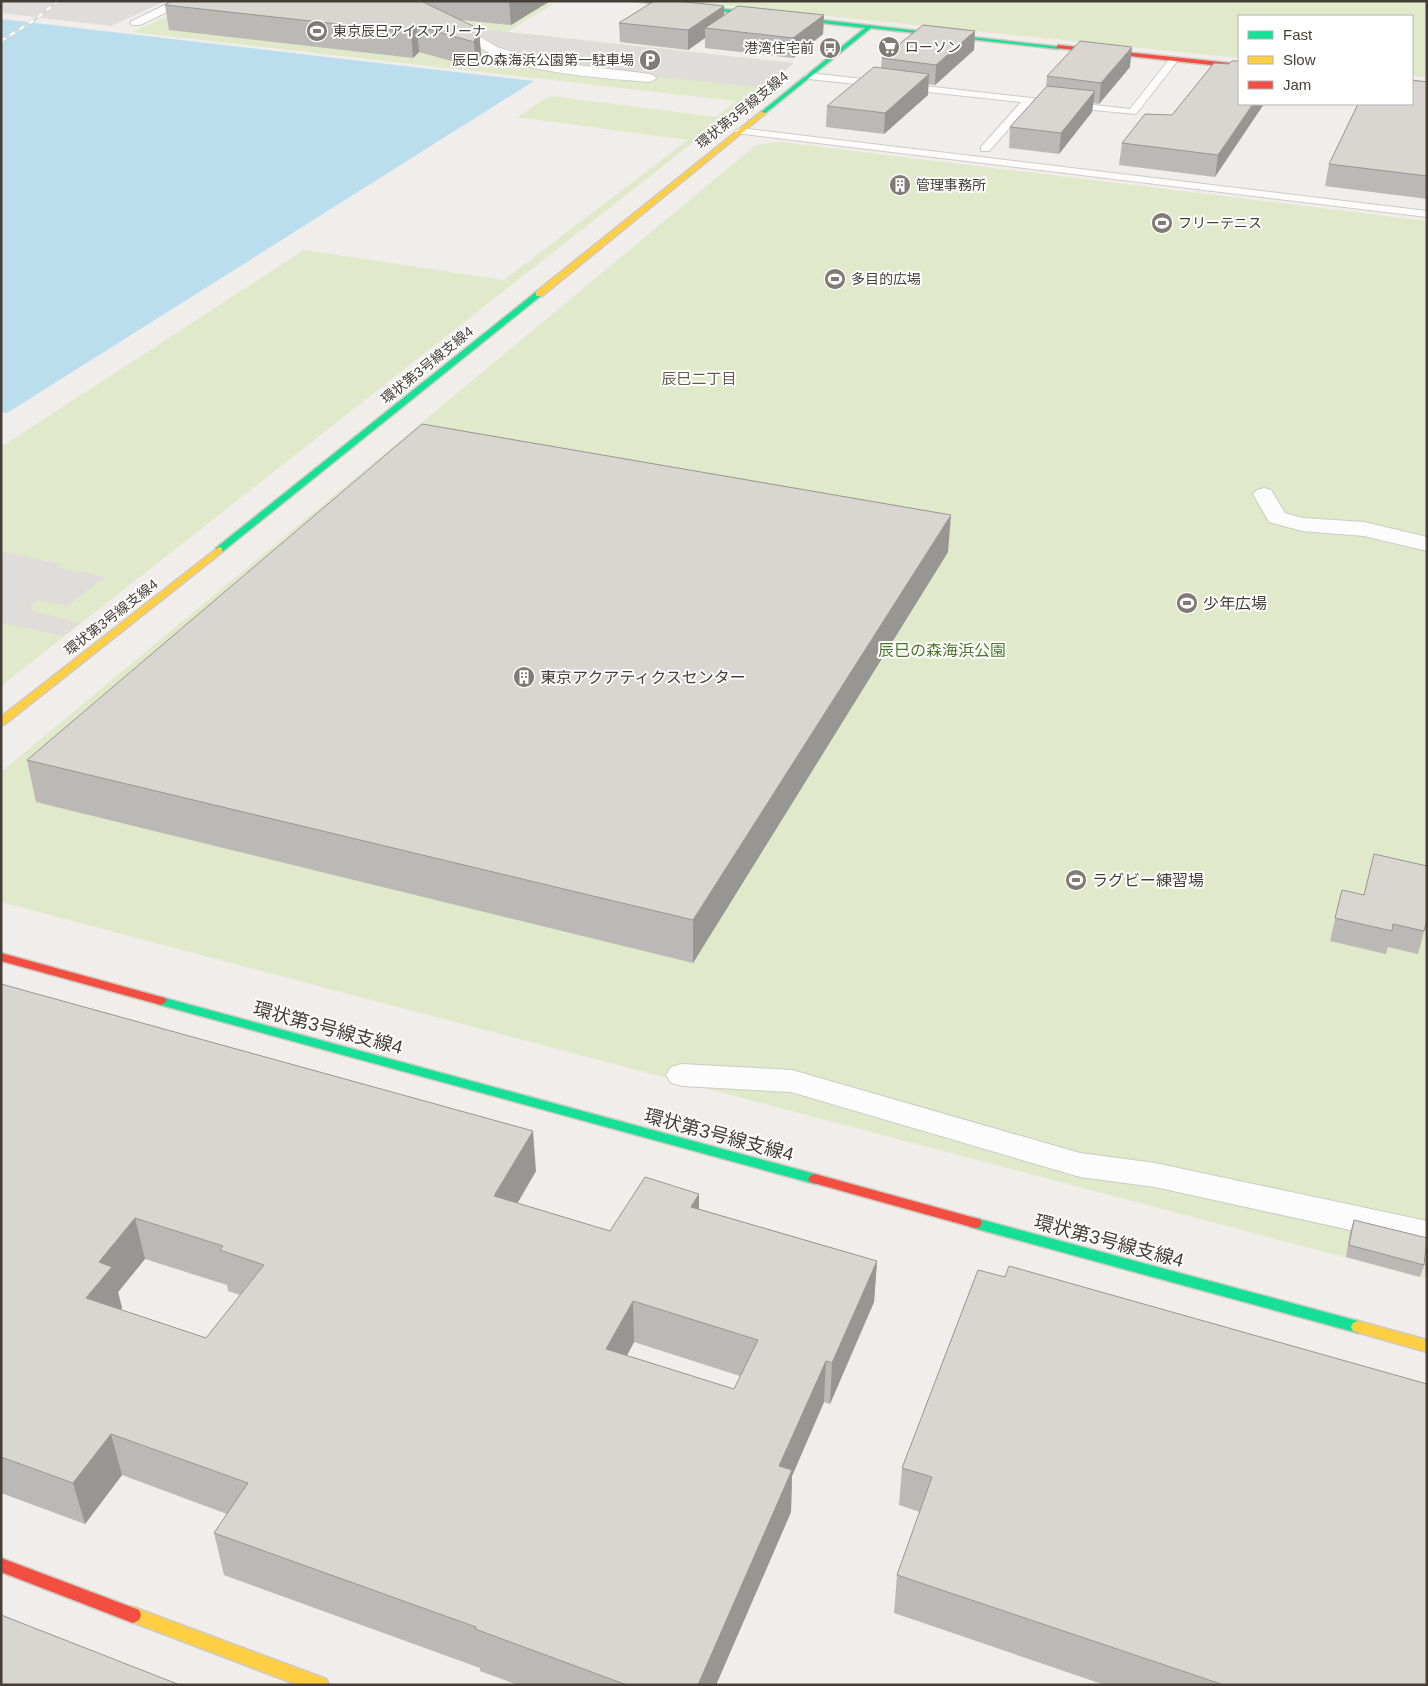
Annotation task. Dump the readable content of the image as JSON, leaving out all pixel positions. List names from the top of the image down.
{
  "streets": {
    "street": ["環状第3号線支線4"]
  },
  "districts": ["辰巳二丁目"],
  "parks": ["辰巳の森海浜公園"],
  "places": {
    "sports": [
      "東京辰巳アイスアリーナ",
      "フリーテニス",
      "多目的広場",
      "少年広場",
      "ラグビー練習場"
    ],
    "supermarket": ["ローソン"],
    "bus stop": ["港湾住宅前"],
    "parking": ["辰巳の森海浜公園第一駐車場"],
    "building": ["管理事務所", "東京アクアティクスセンター"]
  },
  "legend": ["Fast", "Slow", "Jam"]
}
